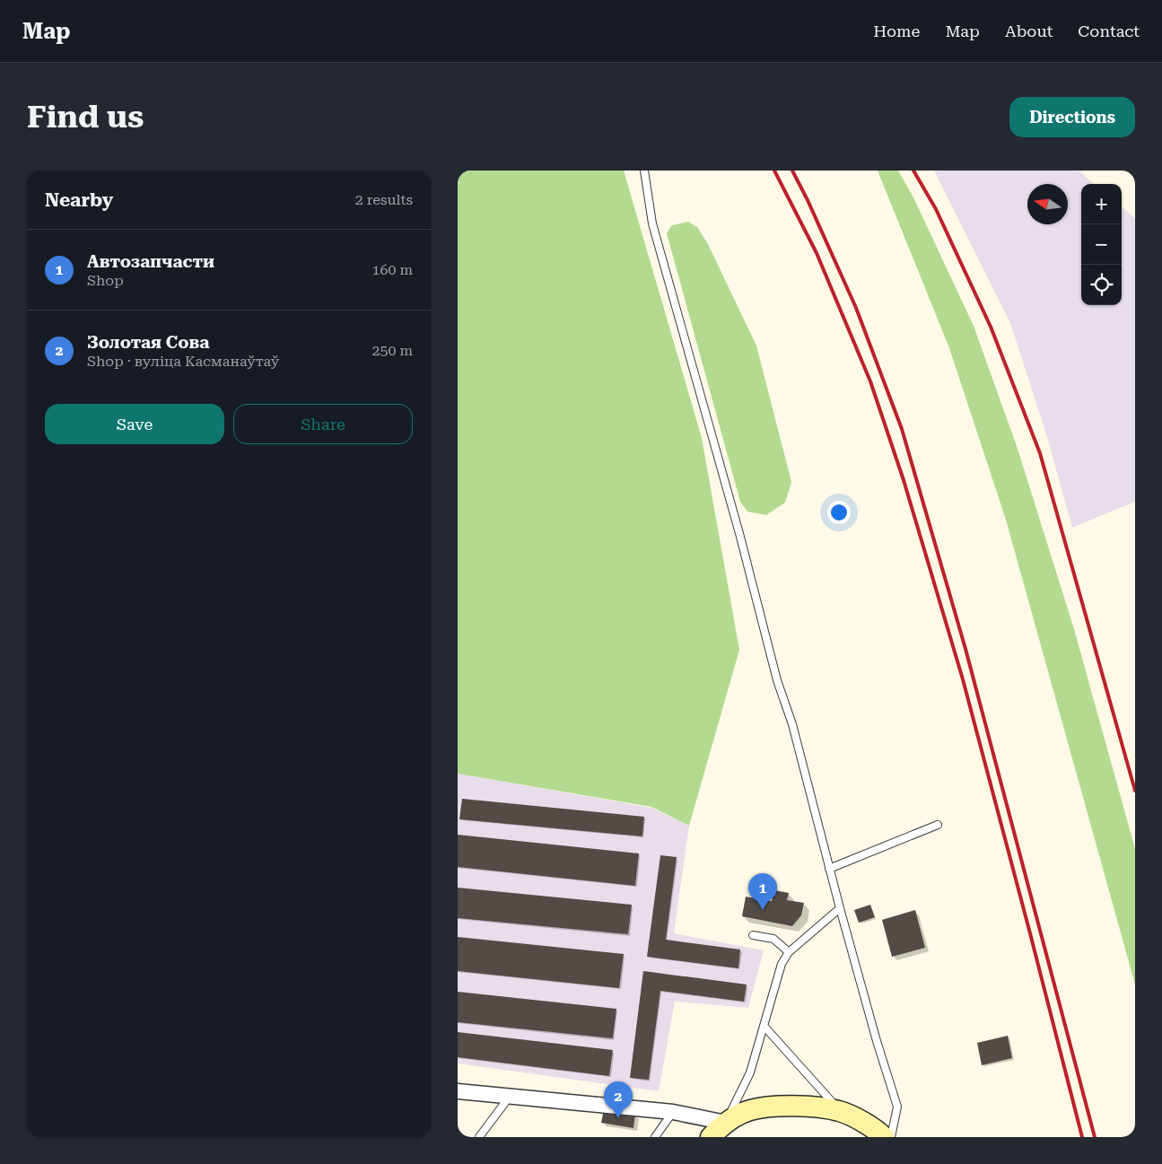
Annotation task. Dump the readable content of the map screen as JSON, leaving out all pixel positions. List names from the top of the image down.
{
  "north": "left",
  "page": {
    "header": "Map",
    "nav": [
      "Home",
      "Map",
      "About",
      "Contact"
    ],
    "buttons": [
      "Directions",
      ["Save", "Share"]
    ],
    "title": "Find us",
    "heading": ["Nearby", "2 results"],
    "map_buttons": ["+", "−"],
    "list": [
      {
        "mark": "1",
        "name": "Автозапчасти",
        "note": "Shop",
        "value": "160 m"
      },
      {
        "mark": "2",
        "name": "Золотая Сова",
        "note": "Shop · вуліца Касманаўтаў",
        "value": "250 m"
      }
    ],
    "pins": ["1", "2"]
  }
}
